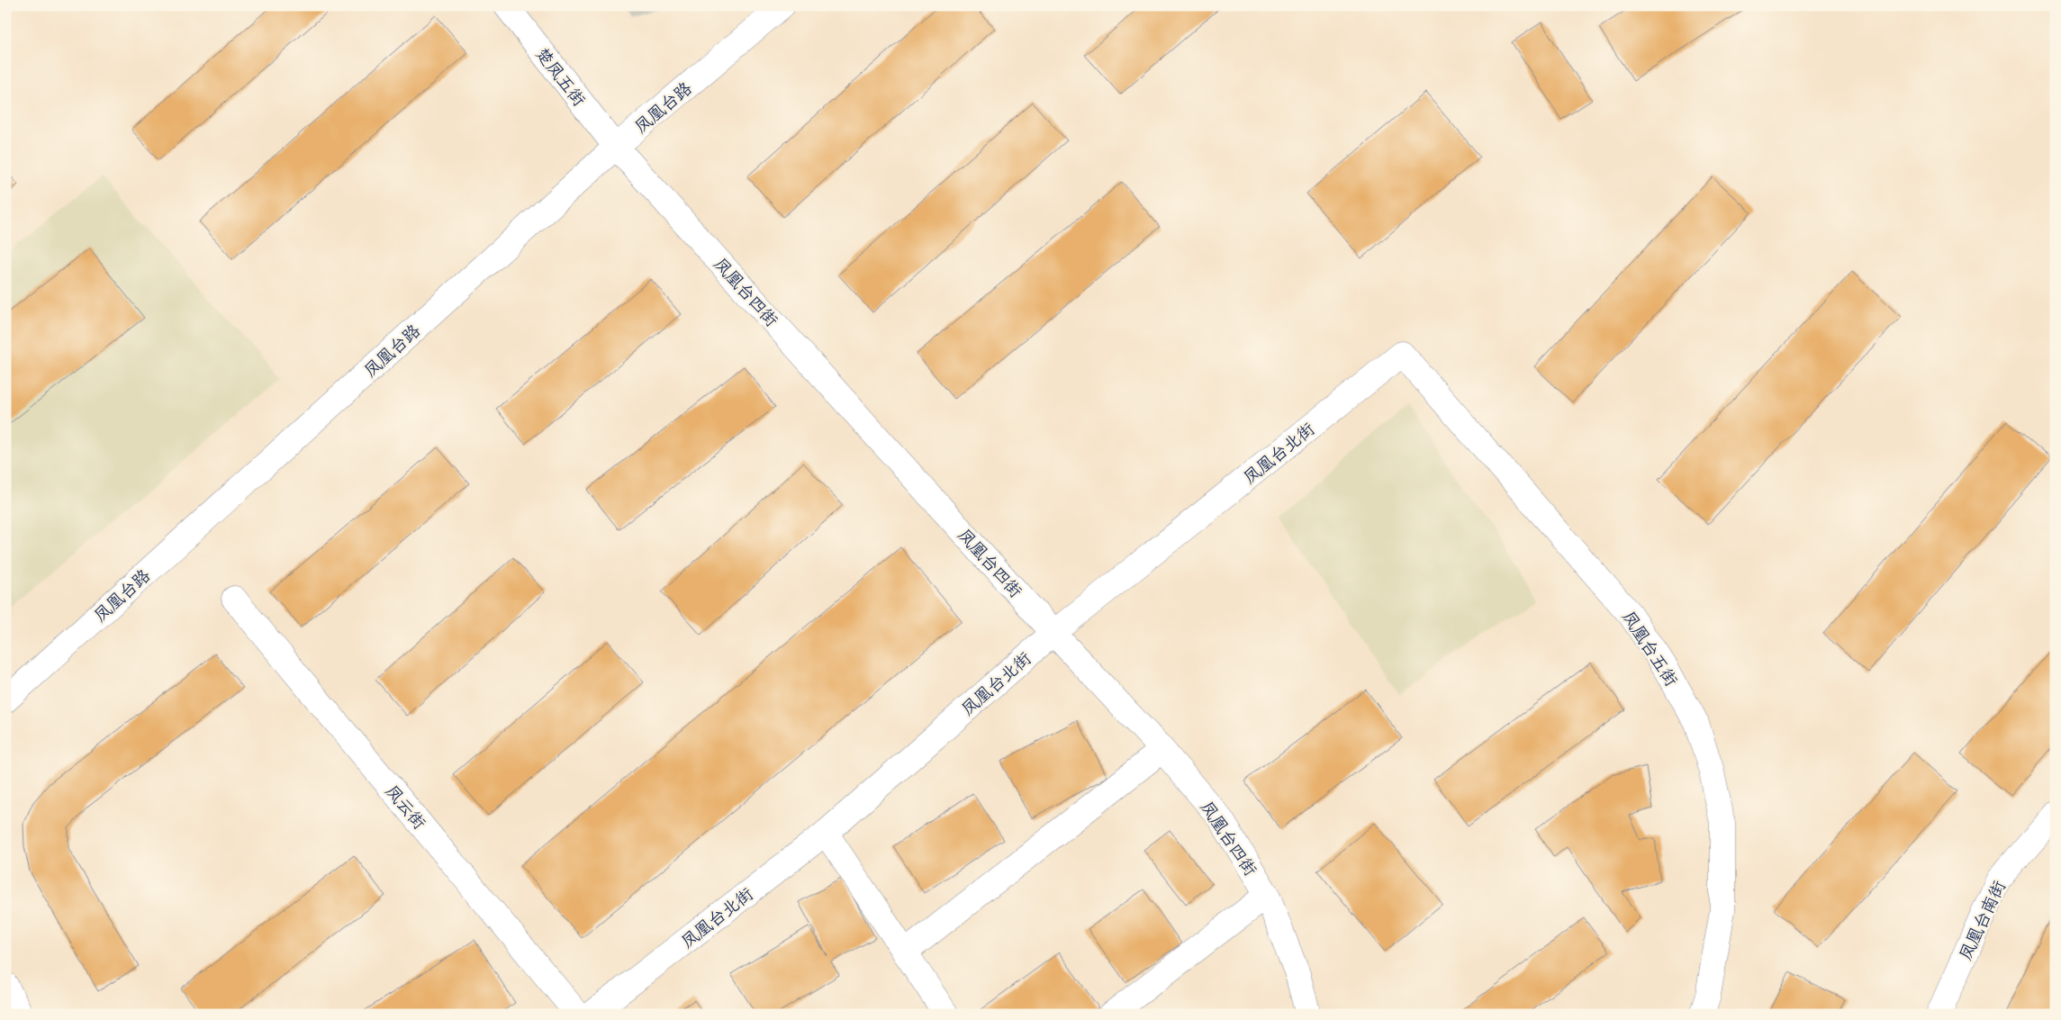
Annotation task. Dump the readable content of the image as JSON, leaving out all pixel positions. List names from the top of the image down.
{
  "streets": {
    "street": [
      "楚凤五街",
      "凤凰台路",
      "凤凰台四街",
      "凤凰台北街",
      "凤凰台五街",
      "凤云街",
      "凤凰台南街"
    ]
  },
  "crossings": [
    ["楚凤五街", "凤凰台路"],
    ["楚凤五街", "凤凰台四街"],
    ["凤凰台路", "凤凰台四街"],
    ["凤凰台四街", "凤凰台北街"],
    ["凤凰台北街", "凤凰台五街"]
  ]
}
